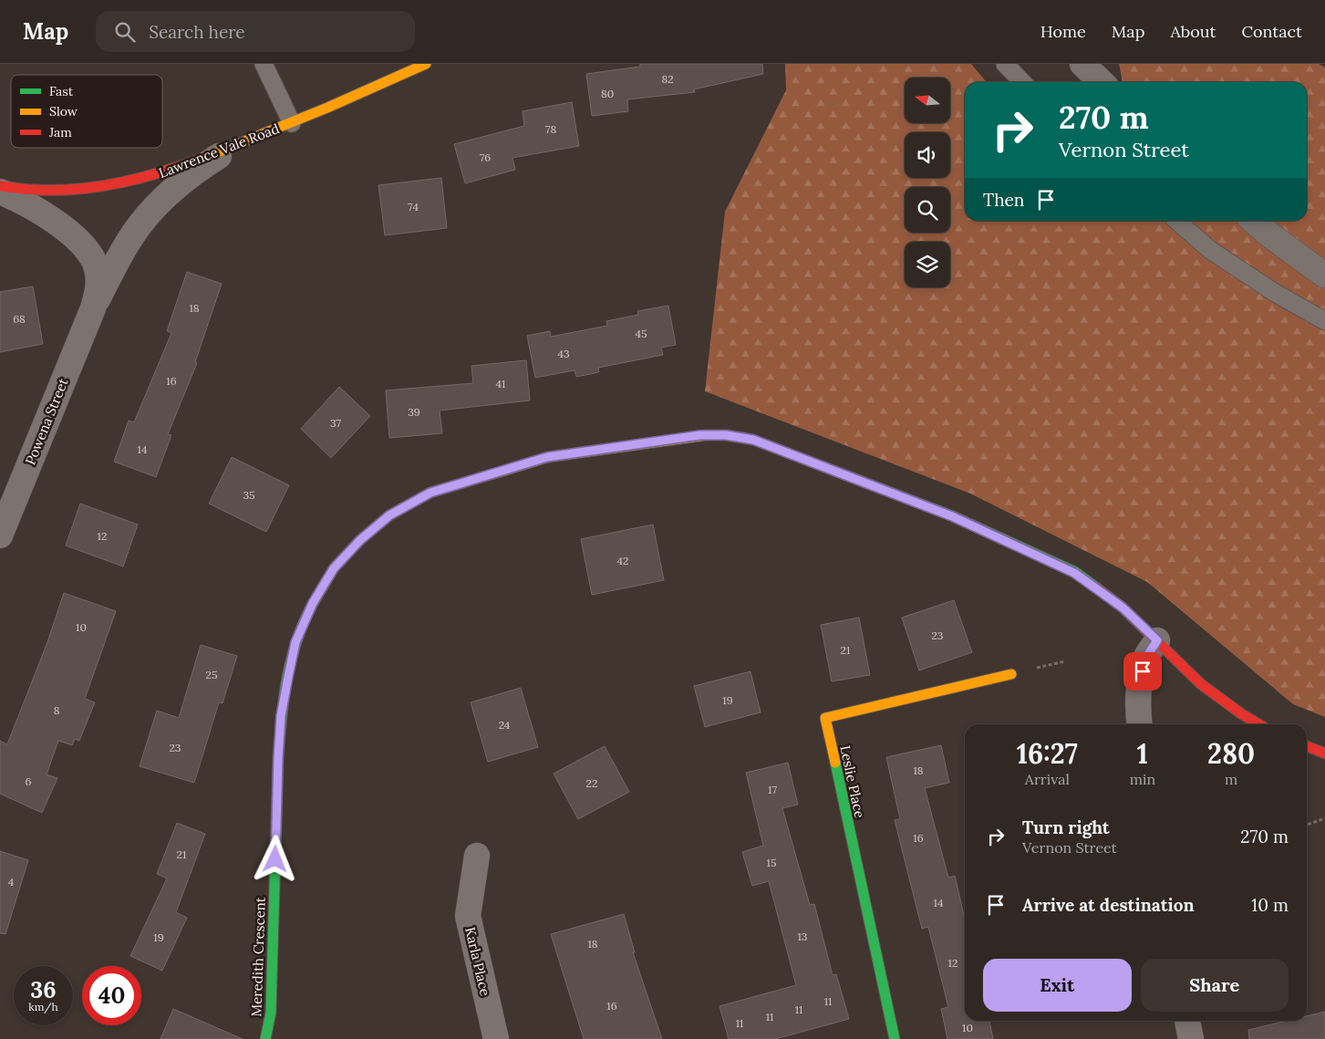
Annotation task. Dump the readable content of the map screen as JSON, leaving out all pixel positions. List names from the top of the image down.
{
  "streets": {
    "street": [
      "Lawrence Vale Road",
      "Powena Street",
      "Leslie Place",
      "Meredith Crescent",
      "Karla Place"
    ]
  },
  "crossings": [
    ["Lawrence Vale Road", "Powena Street"]
  ],
  "house_numbers": [
    "82",
    "80",
    "78",
    "76",
    "74",
    "18",
    "68",
    "45",
    "43",
    "16",
    "41",
    "39",
    "37",
    "14",
    "35",
    "12",
    "42",
    "10",
    "23",
    "21",
    "25",
    "19",
    "8",
    "24",
    "23",
    "18",
    "6",
    "22",
    "17",
    "16",
    "21",
    "15",
    "4",
    "14",
    "13",
    "19",
    "18",
    "12",
    "11",
    "16",
    "11",
    "11",
    "11",
    "10"
  ],
  "legend": ["Fast", "Slow", "Jam"],
  "north": "left",
  "page": {
    "header": "Map",
    "search": "Search here",
    "nav": [
      "Home",
      "Map",
      "About",
      "Contact"
    ],
    "turn": ["270 m", "Vernon Street"],
    "then": "Then",
    "eta": [
      "16:27",
      "Arrival",
      "1",
      "min",
      "280",
      "m"
    ],
    "list": [
      {
        "name": "Turn right",
        "note": "Vernon Street",
        "value": "270 m"
      },
      {
        "name": "Arrive at destination",
        "value": "10 m"
      }
    ],
    "buttons": ["Exit", "Share"],
    "speed": "36 km/h",
    "limit": "40"
  }
}
